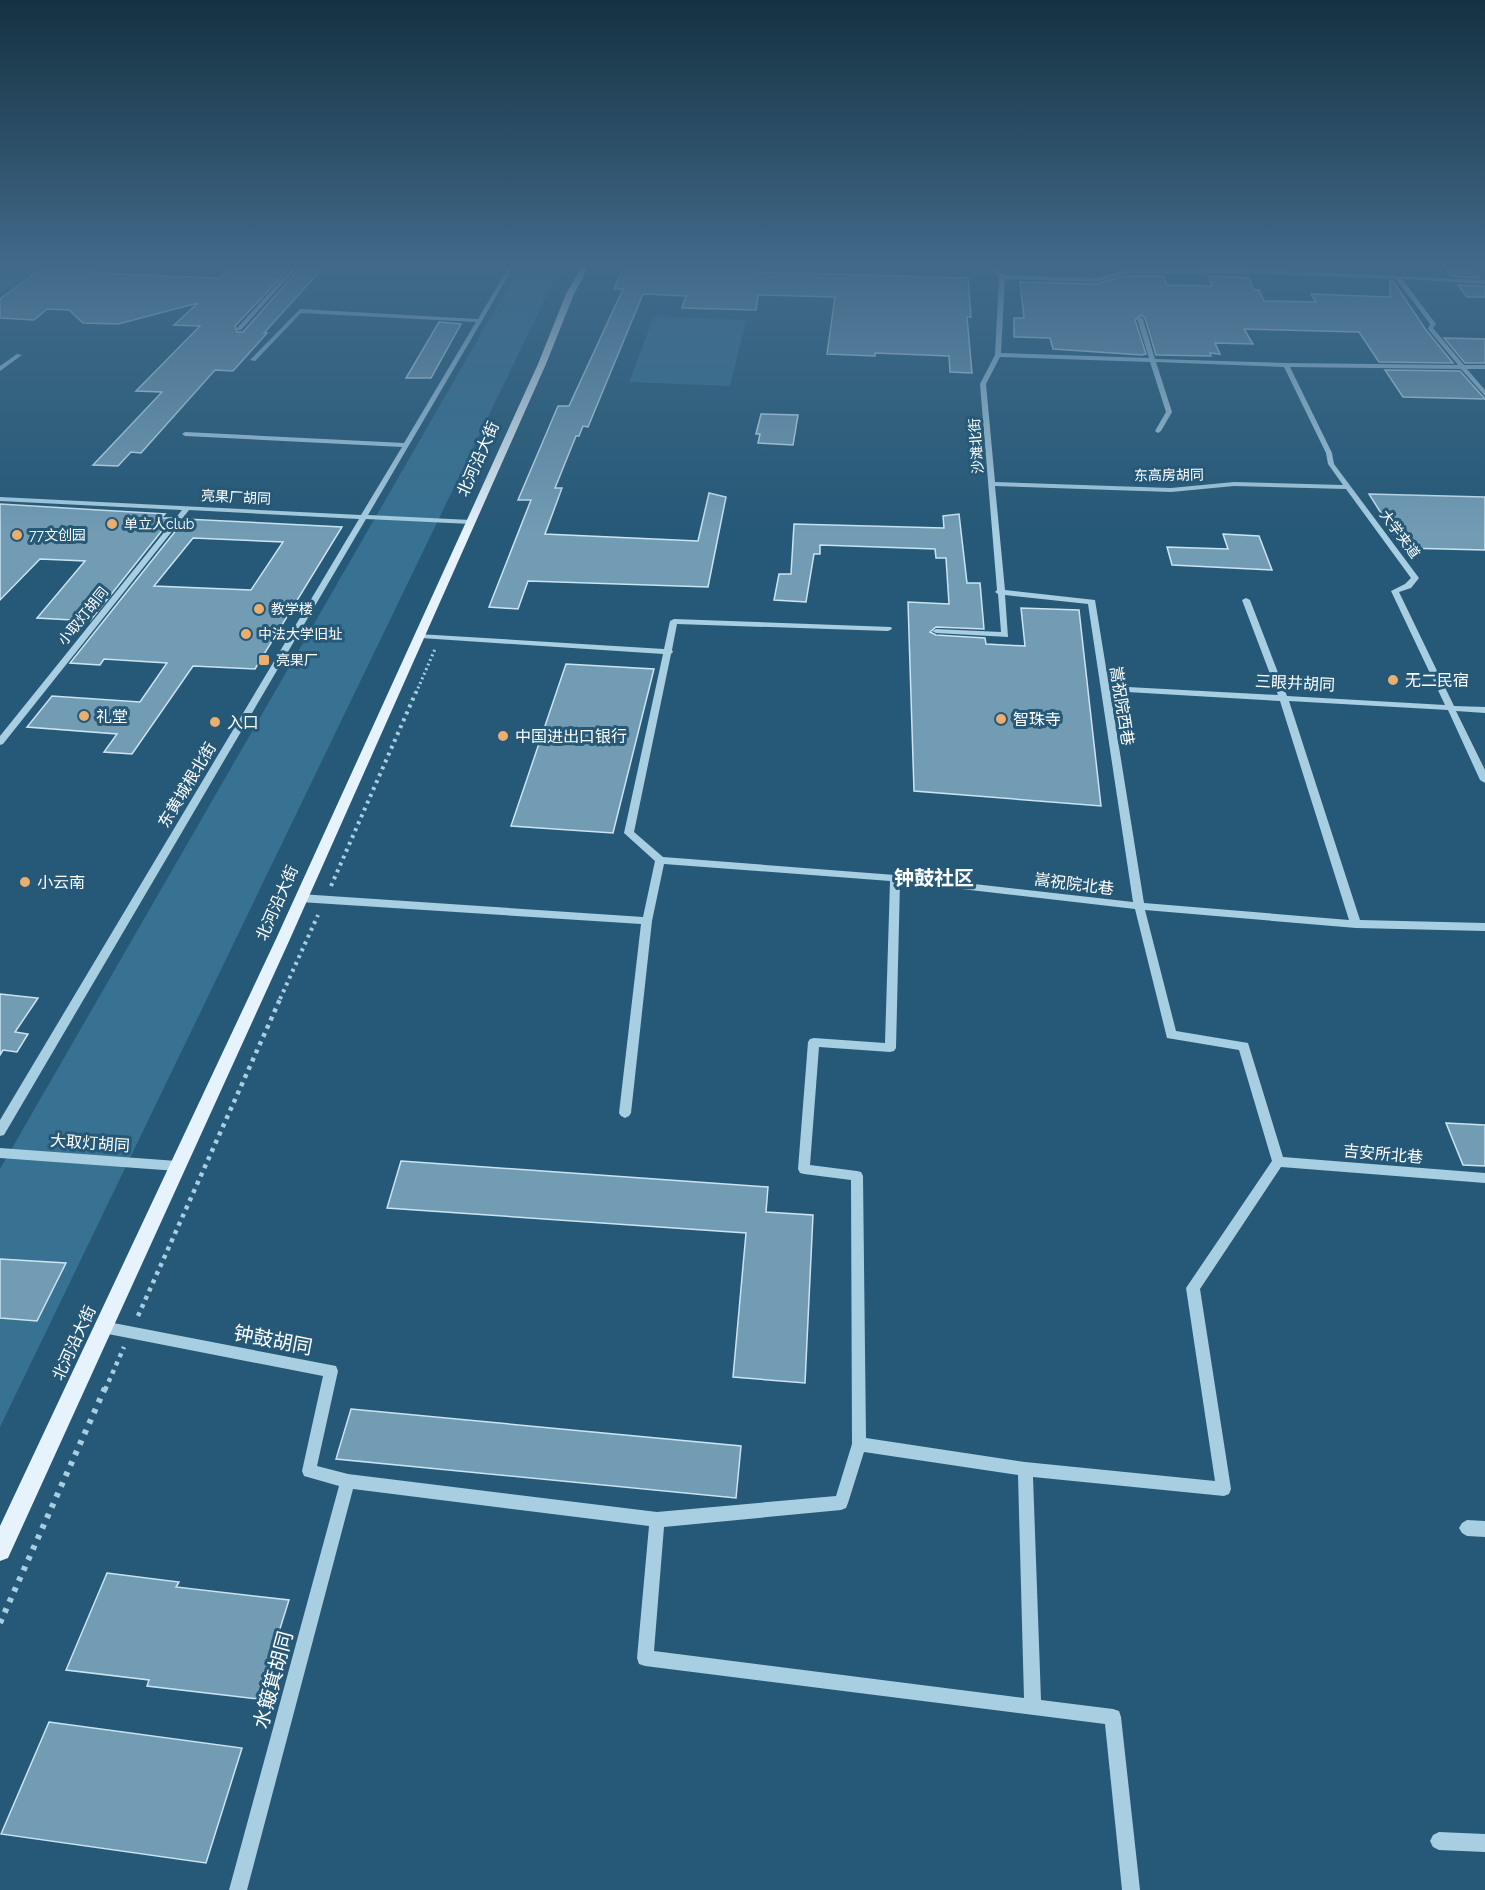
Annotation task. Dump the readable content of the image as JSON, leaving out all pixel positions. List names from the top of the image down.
{
  "streets": {
    "main road": ["北河沿大街"],
    "street": [
      "沙滩北街",
      "东高房胡同",
      "亮果厂胡同",
      "大学夹道",
      "小取灯胡同",
      "三眼井胡同",
      "嵩祝院西巷",
      "东黄城根北街",
      "嵩祝院北巷",
      "大取灯胡同",
      "吉安所北巷",
      "钟鼓胡同",
      "水簸箕胡同"
    ]
  },
  "crossings": [
    ["沙滩北街", "东高房胡同"],
    ["沙滩北街", "嵩祝院西巷"],
    ["北河沿大街", "亮果厂胡同"],
    ["北河沿大街", "大取灯胡同"],
    ["北河沿大街", "钟鼓胡同"],
    ["东高房胡同", "大学夹道"],
    ["亮果厂胡同", "小取灯胡同"],
    ["亮果厂胡同", "东黄城根北街"],
    ["大学夹道", "三眼井胡同"],
    ["三眼井胡同", "嵩祝院西巷"],
    ["嵩祝院西巷", "嵩祝院北巷"],
    ["嵩祝院西巷", "吉安所北巷"],
    ["钟鼓胡同", "水簸箕胡同"]
  ],
  "districts": ["钟鼓社区"],
  "places": {
    "other": [
      "单立人club",
      "77文创园",
      "教学楼",
      "中法大学旧址",
      "无二民宿",
      "礼堂",
      "智珠寺",
      "入口",
      "中国进出口银行",
      "小云南"
    ],
    "transit": ["亮果厂"]
  }
}
